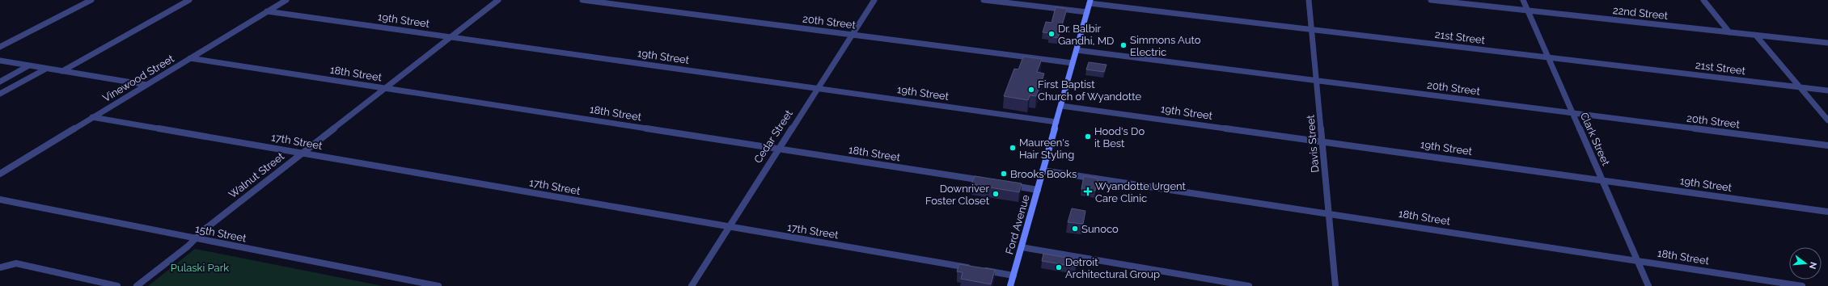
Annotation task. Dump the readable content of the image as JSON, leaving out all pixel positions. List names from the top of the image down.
{
  "streets": {
    "main road": ["Ford Avenue"],
    "street": [
      "22nd Street",
      "19th Street",
      "20th Street",
      "21st Street",
      "18th Street",
      "Vinewood Street",
      "Cedar Street",
      "Clark Street",
      "17th Street",
      "Davis Street",
      "Walnut Street",
      "15th Street"
    ]
  },
  "crossings": [
    ["22nd Street", "Clark Street"],
    ["19th Street", "Vinewood Street"],
    ["19th Street", "Cedar Street"],
    ["19th Street", "Clark Street"],
    ["19th Street", "Davis Street"],
    ["19th Street", "Walnut Street"],
    ["19th Street", "Ford Avenue"],
    ["20th Street", "Cedar Street"],
    ["20th Street", "Clark Street"],
    ["20th Street", "Davis Street"],
    ["20th Street", "Ford Avenue"],
    ["21st Street", "Clark Street"],
    ["21st Street", "Davis Street"],
    ["21st Street", "Ford Avenue"],
    ["18th Street", "Vinewood Street"],
    ["18th Street", "Cedar Street"],
    ["18th Street", "Clark Street"],
    ["18th Street", "Davis Street"],
    ["18th Street", "Walnut Street"],
    ["18th Street", "Ford Avenue"],
    ["Vinewood Street", "17th Street"],
    ["Cedar Street", "17th Street"],
    ["17th Street", "Walnut Street"],
    ["17th Street", "Ford Avenue"],
    ["Walnut Street", "15th Street"]
  ],
  "parks": ["Pulaski Park"],
  "places": {
    "other": [
      "Dr. Balbir Gandhi, MD",
      "Simmons Auto Electric",
      "First Baptist Church of Wyandotte",
      "Hood's Do it Best",
      "Maureen's Hair Styling",
      "Brooks Books",
      "Downriver Foster Closet",
      "Sunoco",
      "Detroit Architectural Group"
    ],
    "health": ["Wyandotte Urgent Care Clinic"]
  },
  "north": "right"
}
